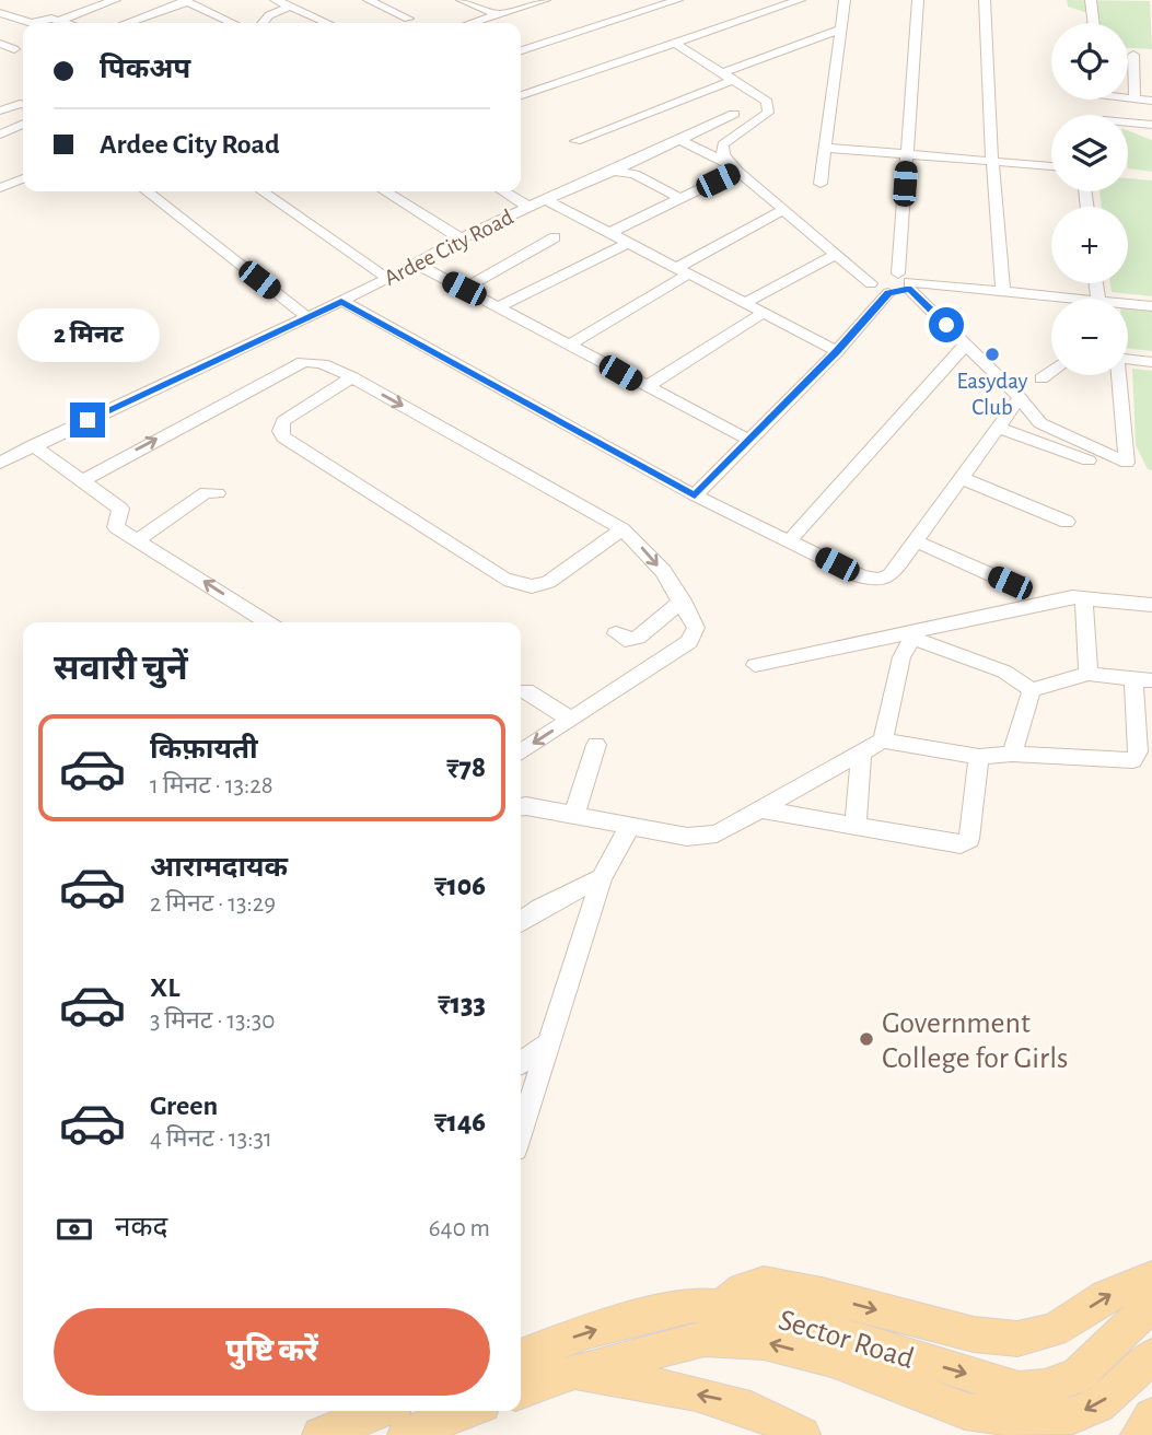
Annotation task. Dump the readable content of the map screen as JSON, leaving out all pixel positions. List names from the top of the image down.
{
  "streets": {
    "main road": ["Sector Road"],
    "street": ["Ardee City Road"]
  },
  "places": ["Easyday Club", "Government College for Girls"],
  "page": {
    "map_buttons": ["+", "−"],
    "banner": ["पिकअप", "Ardee City Road"],
    "bubble": "2 मिनट",
    "heading": "सवारी चुनें",
    "list": [
      {
        "name": "किफ़ायती",
        "note": "1 मिनट · 13:28",
        "value": "₹78"
      },
      {
        "name": "आरामदायक",
        "note": "2 मिनट · 13:29",
        "value": "₹106"
      },
      {
        "name": "XL",
        "note": "3 मिनट · 13:30",
        "value": "₹133"
      },
      {
        "name": "Green",
        "note": "4 मिनट · 13:31",
        "value": "₹146"
      }
    ],
    "pay": ["नकद", "640 m"],
    "buttons": "पुष्टि करें"
  }
}
